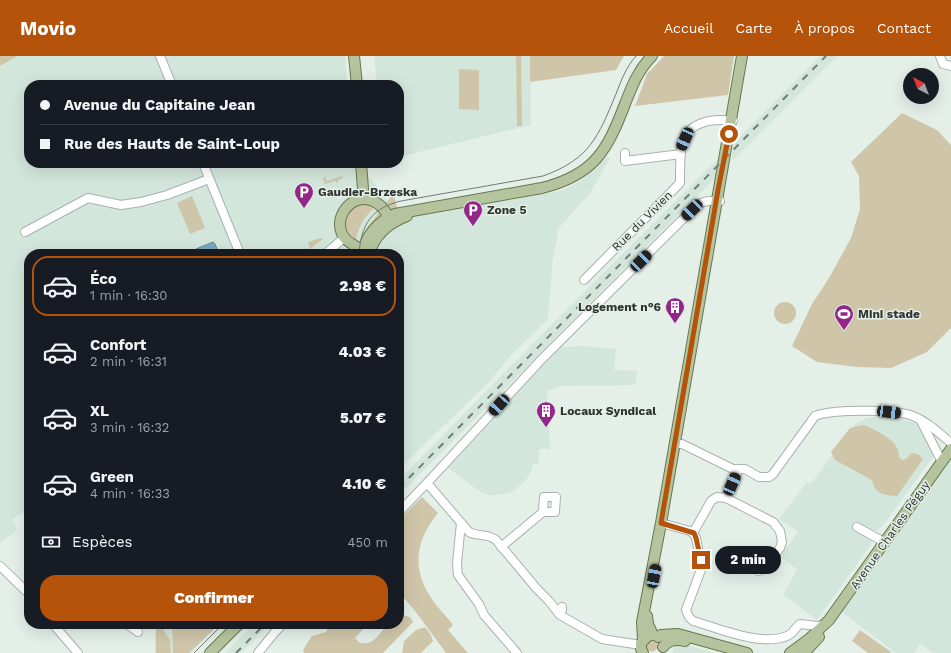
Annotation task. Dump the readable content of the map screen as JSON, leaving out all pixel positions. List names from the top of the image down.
{
  "streets": {
    "main road": ["Avenue Charles Péguy"],
    "street": ["Rue du Vivien"]
  },
  "places": {
    "parking": ["Gaudier-Brzeska", "Zone 5"],
    "building": ["Logement n°6", "Locaux Syndical"],
    "sports": ["Mini stade"]
  },
  "north": "top left",
  "page": {
    "header": "Movio",
    "nav": [
      "Accueil",
      "Carte",
      "À propos",
      "Contact"
    ],
    "banner": ["Avenue du Capitaine Jean", "Rue des Hauts de Saint-Loup"],
    "list": [
      {
        "name": "Éco",
        "note": "1 min · 16:30",
        "value": "2.98 €"
      },
      {
        "name": "Confort",
        "note": "2 min · 16:31",
        "value": "4.03 €"
      },
      {
        "name": "XL",
        "note": "3 min · 16:32",
        "value": "5.07 €"
      },
      {
        "name": "Green",
        "note": "4 min · 16:33",
        "value": "4.10 €"
      }
    ],
    "pay": ["Espèces", "450 m"],
    "bubble": "2 min",
    "buttons": "Confirmer"
  }
}
